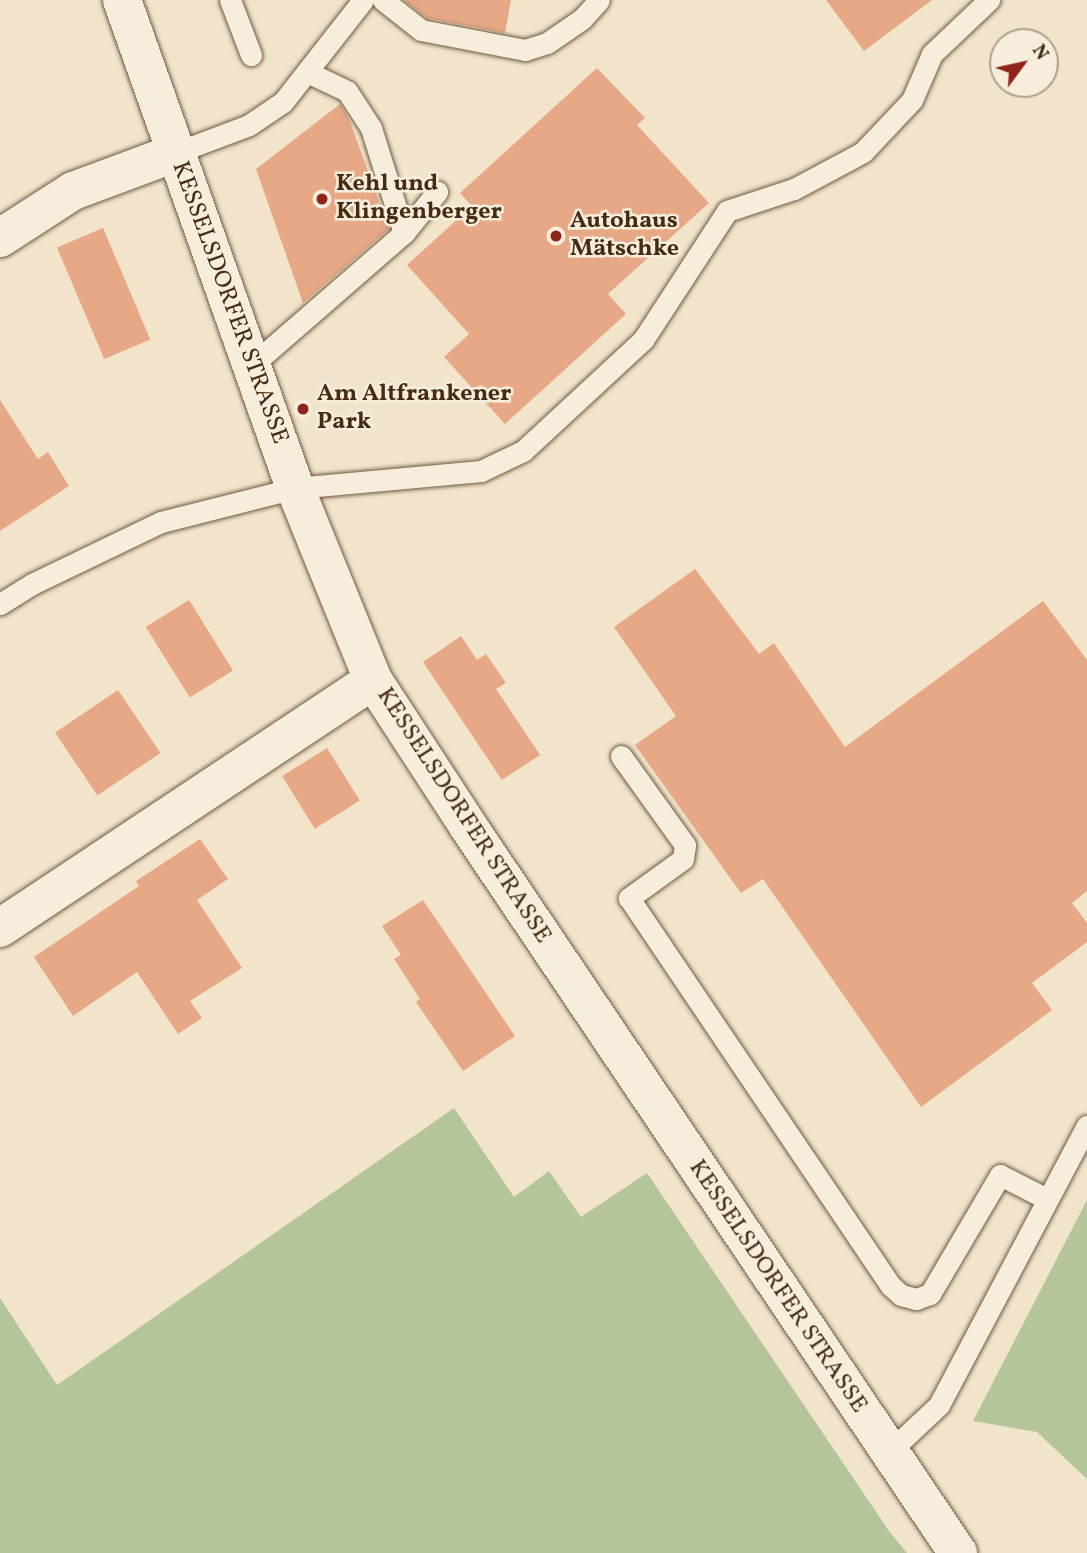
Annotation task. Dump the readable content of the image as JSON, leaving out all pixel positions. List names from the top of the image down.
{
  "streets": {
    "main road": ["KESSELSDORFER STRASSE"]
  },
  "places": ["Kehl und Klingenberger", "Autohaus Mätschke", "Am Altfrankener Park"],
  "north": "top right"
}
